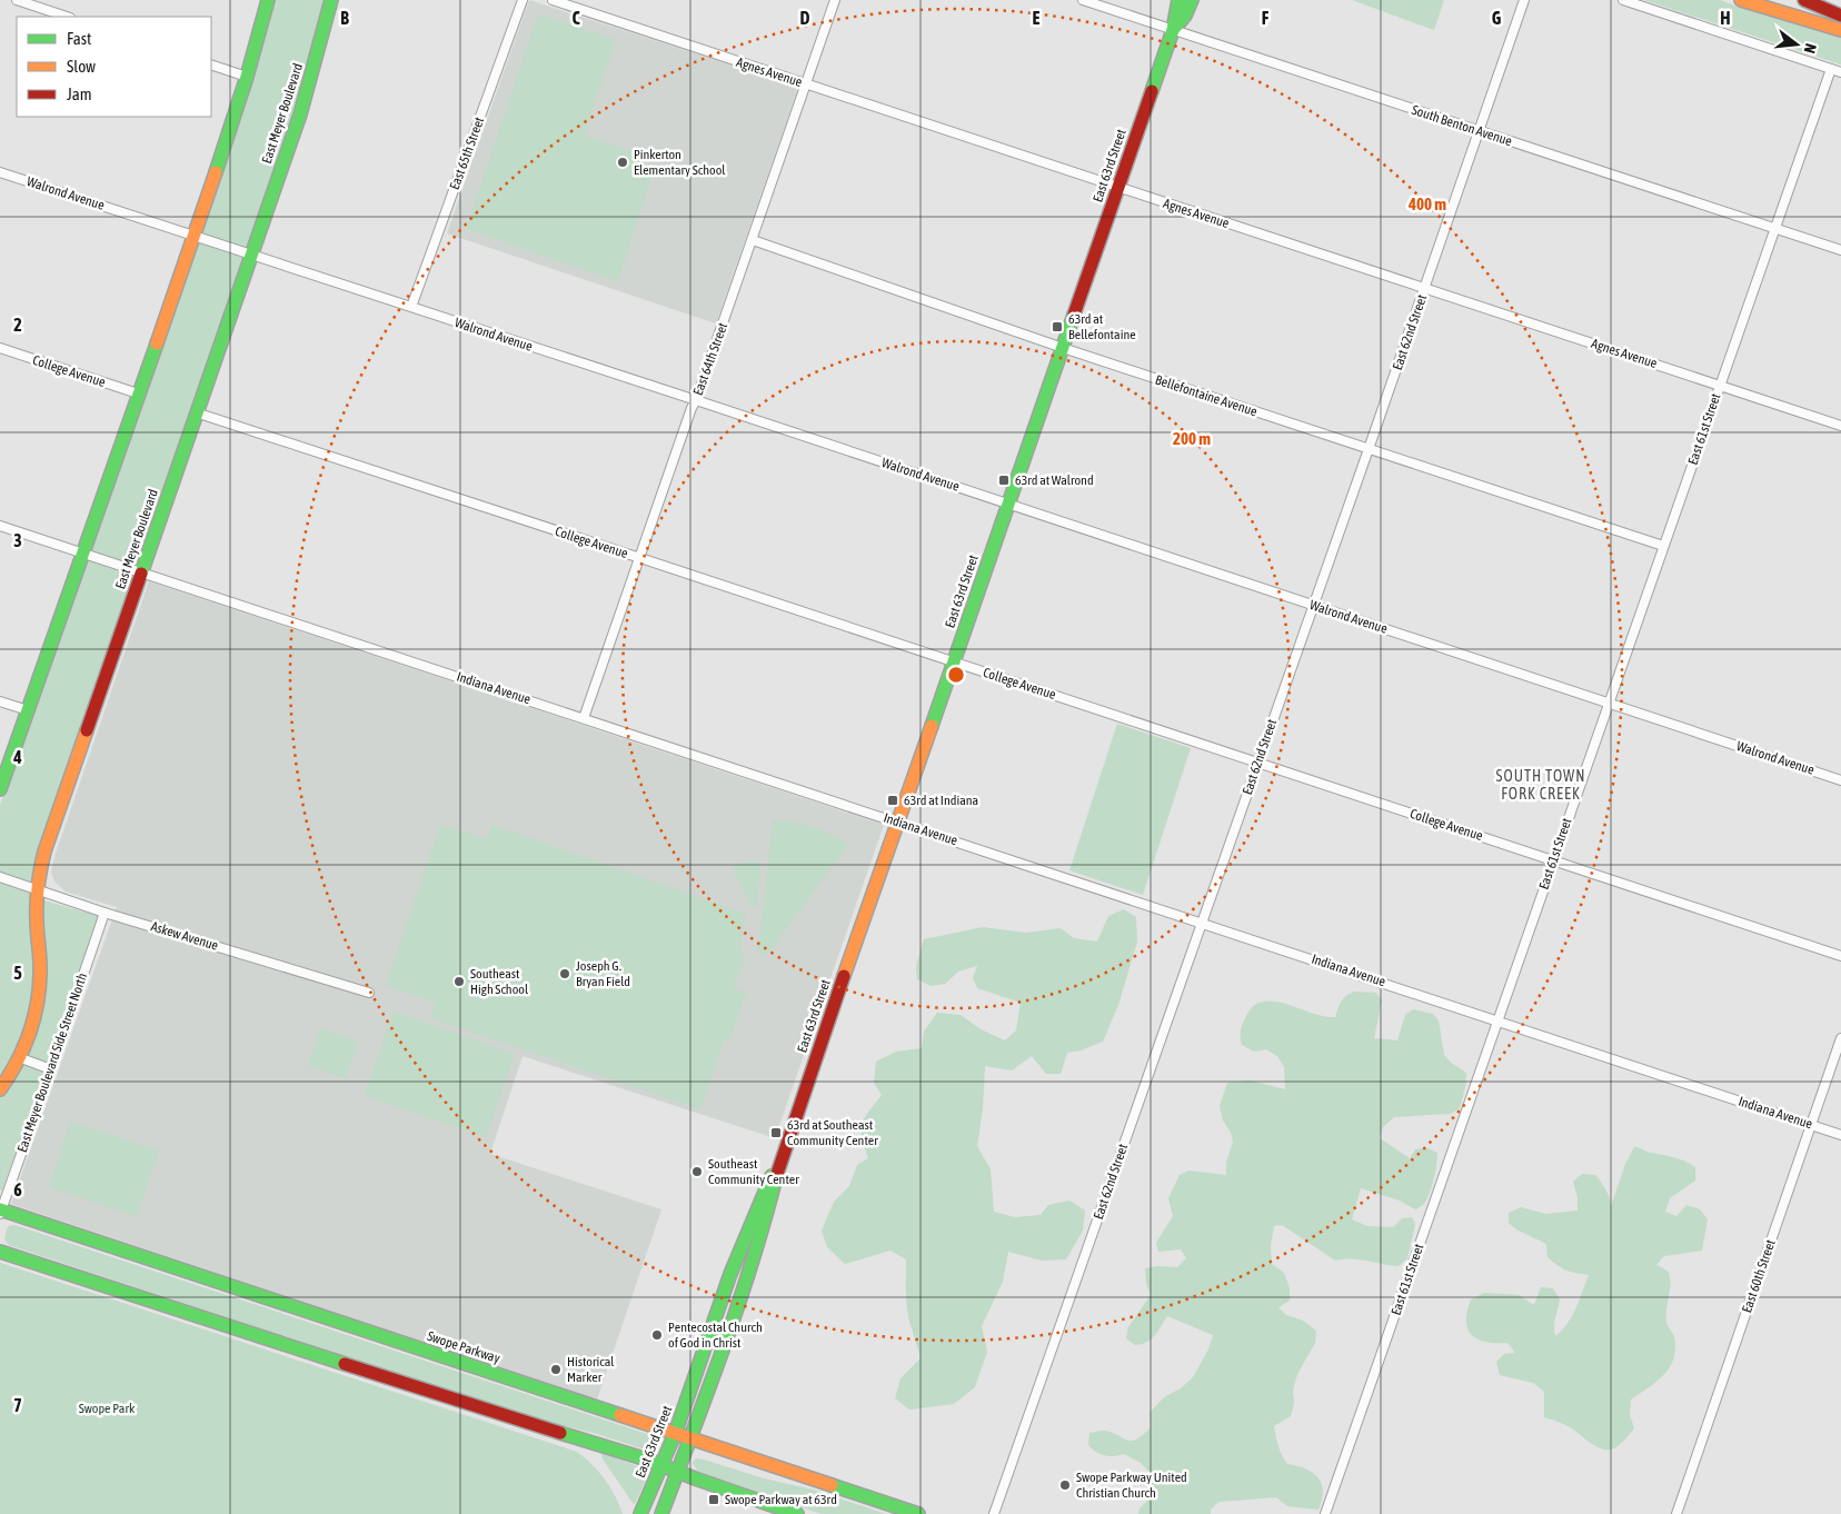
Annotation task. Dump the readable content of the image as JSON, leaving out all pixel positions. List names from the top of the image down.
{
  "streets": {
    "main road": ["East Meyer Boulevard", "East 63rd Street", "Swope Parkway"],
    "street": [
      "Agnes Avenue",
      "South Benton Avenue",
      "East 65th Street",
      "Walrond Avenue",
      "East 62nd Street",
      "East 64th Street",
      "College Avenue",
      "Bellefontaine Avenue",
      "East 61st Street",
      "Indiana Avenue",
      "Askew Avenue",
      "East Meyer Boulevard Side Street North",
      "East 60th Street"
    ]
  },
  "crossings": [
    ["Agnes Avenue", "East 63rd Street"],
    ["Agnes Avenue", "East 62nd Street"],
    ["Agnes Avenue", "East 64th Street"],
    ["Agnes Avenue", "East 61st Street"],
    ["East Meyer Boulevard", "Walrond Avenue"],
    ["East Meyer Boulevard", "College Avenue"],
    ["East Meyer Boulevard", "Indiana Avenue"],
    ["East Meyer Boulevard", "Askew Avenue"],
    ["South Benton Avenue", "East 63rd Street"],
    ["South Benton Avenue", "East 62nd Street"],
    ["South Benton Avenue", "East 61st Street"],
    ["East 65th Street", "Walrond Avenue"],
    ["East 63rd Street", "Walrond Avenue"],
    ["East 63rd Street", "College Avenue"],
    ["East 63rd Street", "Bellefontaine Avenue"],
    ["East 63rd Street", "Indiana Avenue"],
    ["East 63rd Street", "Swope Parkway"],
    ["Walrond Avenue", "East 62nd Street"],
    ["Walrond Avenue", "East 64th Street"],
    ["Walrond Avenue", "East 61st Street"],
    ["East 62nd Street", "College Avenue"],
    ["East 62nd Street", "Bellefontaine Avenue"],
    ["East 62nd Street", "Indiana Avenue"],
    ["East 64th Street", "College Avenue"],
    ["East 64th Street", "Bellefontaine Avenue"],
    ["East 64th Street", "Indiana Avenue"],
    ["College Avenue", "East 61st Street"],
    ["Bellefontaine Avenue", "East 61st Street"],
    ["East 61st Street", "Indiana Avenue"],
    ["Indiana Avenue", "East 60th Street"],
    ["Askew Avenue", "East Meyer Boulevard Side Street North"],
    ["East Meyer Boulevard Side Street North", "Swope Parkway"]
  ],
  "districts": ["SOUTH TOWN FORK CREEK"],
  "parks": ["Swope Park"],
  "places": {
    "other": [
      "Pinkerton Elementary School",
      "Joseph G. Bryan Field",
      "Southeast High School",
      "Southeast Community Center",
      "Pentecostal Church of God in Christ",
      "Historical Marker",
      "Swope Parkway United Christian Church"
    ],
    "transit": [
      "63rd at Bellefontaine",
      "63rd at Walrond",
      "63rd at Indiana",
      "63rd at Southeast Community Center",
      "Swope Parkway at 63rd"
    ]
  },
  "legend": ["Fast", "Slow", "Jam"],
  "north": "right",
  "grid": {
    "columns": [
      "B",
      "C",
      "D",
      "E",
      "F",
      "G",
      "H"
    ],
    "rows": [
      "2",
      "3",
      "4",
      "5",
      "6",
      "7"
    ]
  },
  "rings": ["400 m", "200 m"]
}
